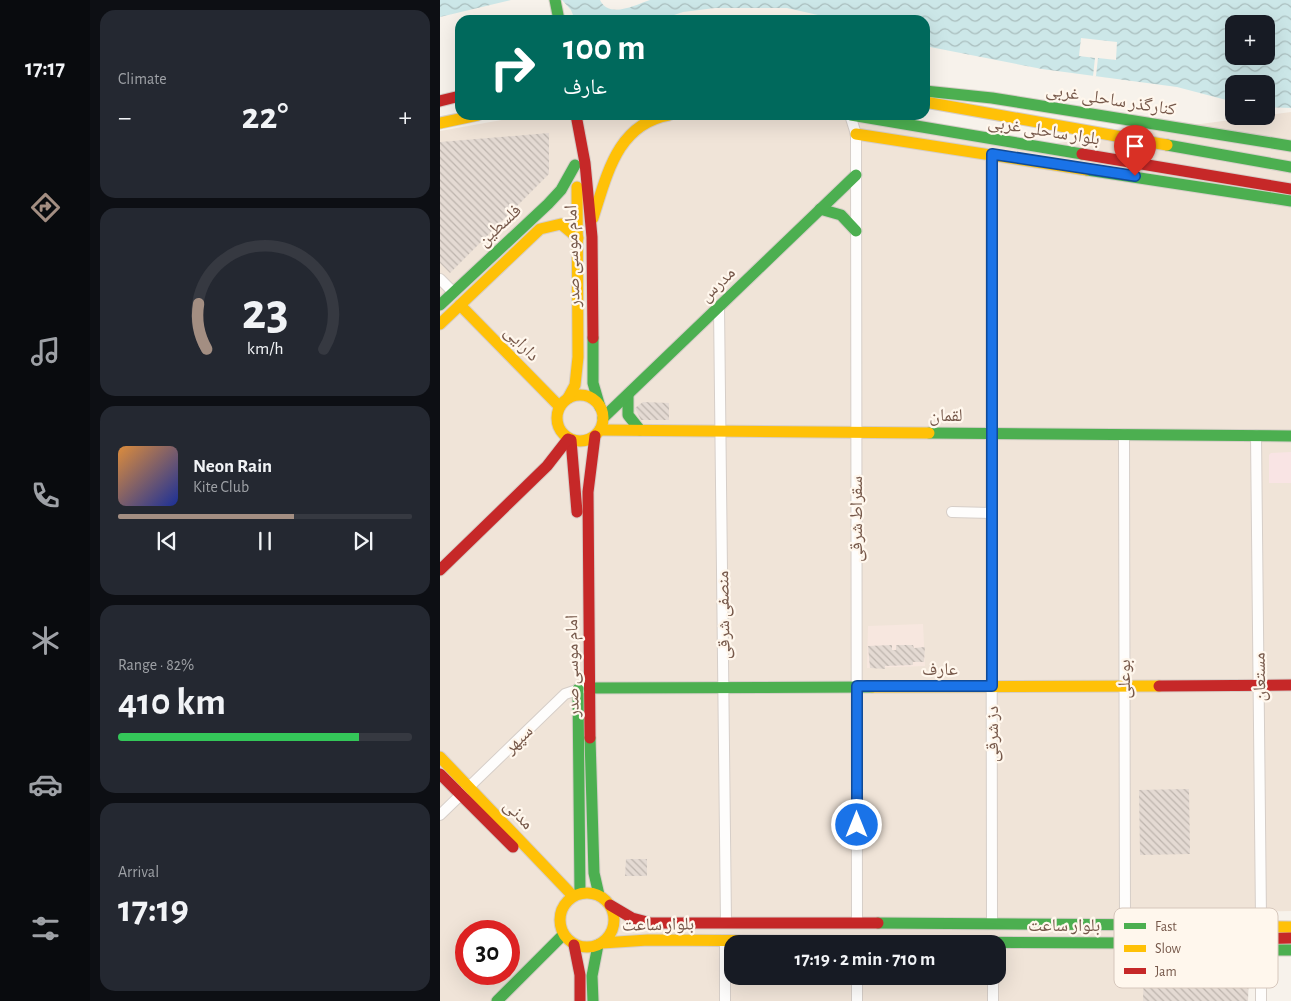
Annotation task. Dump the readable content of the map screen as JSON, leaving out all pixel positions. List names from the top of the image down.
{
  "streets": {
    "main road": [
      "کنارگذر ساحلی غربی",
      "بلوار ساحلی غربی",
      "فلسطین",
      "امام موسی صدر",
      "مدرس",
      "دارایی",
      "لقمان",
      "عارف",
      "مدنی",
      "بلوار ساعت"
    ],
    "street": [
      "سقراط شرقی",
      "منصفی شرقی",
      "مستعان",
      "بوعلی",
      "دز شرقی",
      "سپهر"
    ]
  },
  "crossings": [
    ["فلسطین", "امام موسی صدر"],
    ["فلسطین", "دارایی"],
    ["امام موسی صدر", "مدرس"],
    ["امام موسی صدر", "دارایی"],
    ["امام موسی صدر", "لقمان"],
    ["امام موسی صدر", "عارف"],
    ["امام موسی صدر", "سپهر"],
    ["امام موسی صدر", "مدنی"],
    ["امام موسی صدر", "بلوار ساعت"],
    ["مدرس", "دارایی"],
    ["مدرس", "لقمان"],
    ["مدرس", "سقراط شرقی"],
    ["مدرس", "منصفی شرقی"],
    ["دارایی", "لقمان"],
    ["لقمان", "سقراط شرقی"],
    ["لقمان", "منصفی شرقی"],
    ["لقمان", "مستعان"],
    ["لقمان", "بوعلی"],
    ["لقمان", "دز شرقی"],
    ["سقراط شرقی", "عارف"],
    ["سقراط شرقی", "بلوار ساعت"],
    ["منصفی شرقی", "عارف"],
    ["منصفی شرقی", "بلوار ساعت"],
    ["عارف", "مستعان"],
    ["عارف", "بوعلی"],
    ["عارف", "دز شرقی"],
    ["عارف", "سپهر"],
    ["دز شرقی", "بلوار ساعت"],
    ["سپهر", "مدنی"],
    ["مدنی", "بلوار ساعت"]
  ],
  "legend": ["Fast", "Slow", "Jam"],
  "page": {
    "tabs": "17:17",
    "tile": [
      "Climate",
      ["Range · 82%", "410 km"],
      ["Arrival", "17:19"]
    ],
    "map_buttons": ["+", "−"],
    "turn": ["100 m", "عارف"],
    "heat": ["−", "22°", "+"],
    "song": ["Neon Rain", "Kite Club"],
    "limit": "30",
    "trip": "17:19 · 2 min · 710 m",
    "gauge": ["23", "km/h"]
  }
}
